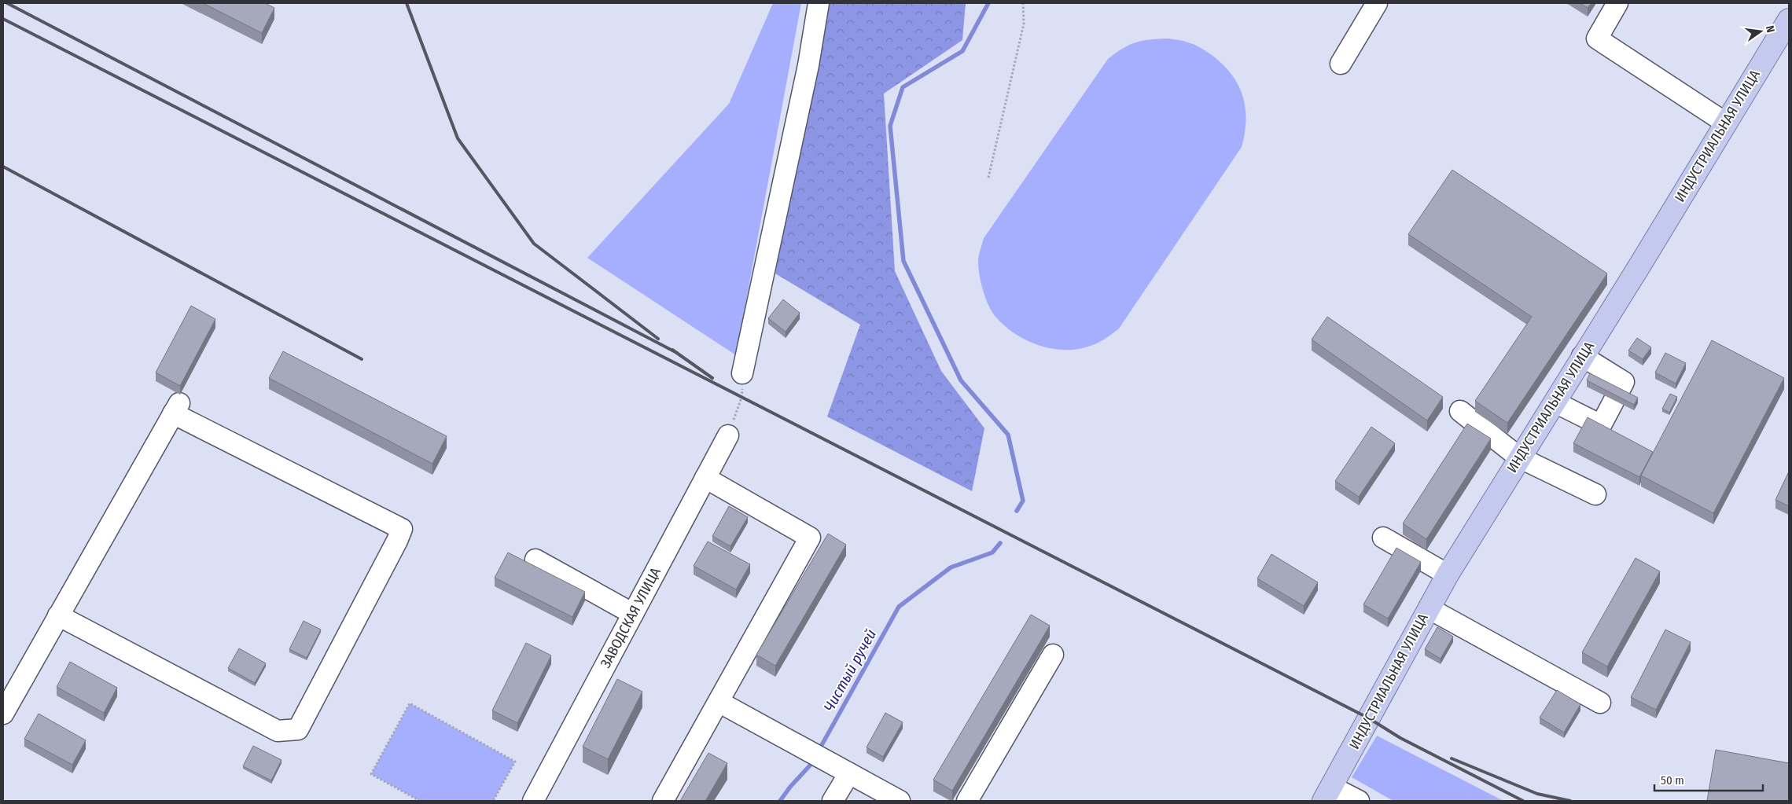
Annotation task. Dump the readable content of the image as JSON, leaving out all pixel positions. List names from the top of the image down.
{
  "streets": {
    "main road": ["ИНДУСТРИАЛЬНАЯ УЛИЦА"],
    "street": ["ЗАВОДСКАЯ УЛИЦА"]
  },
  "water": ["Чистый ручей"],
  "scale_bar": "50 m",
  "north": "right"
}
